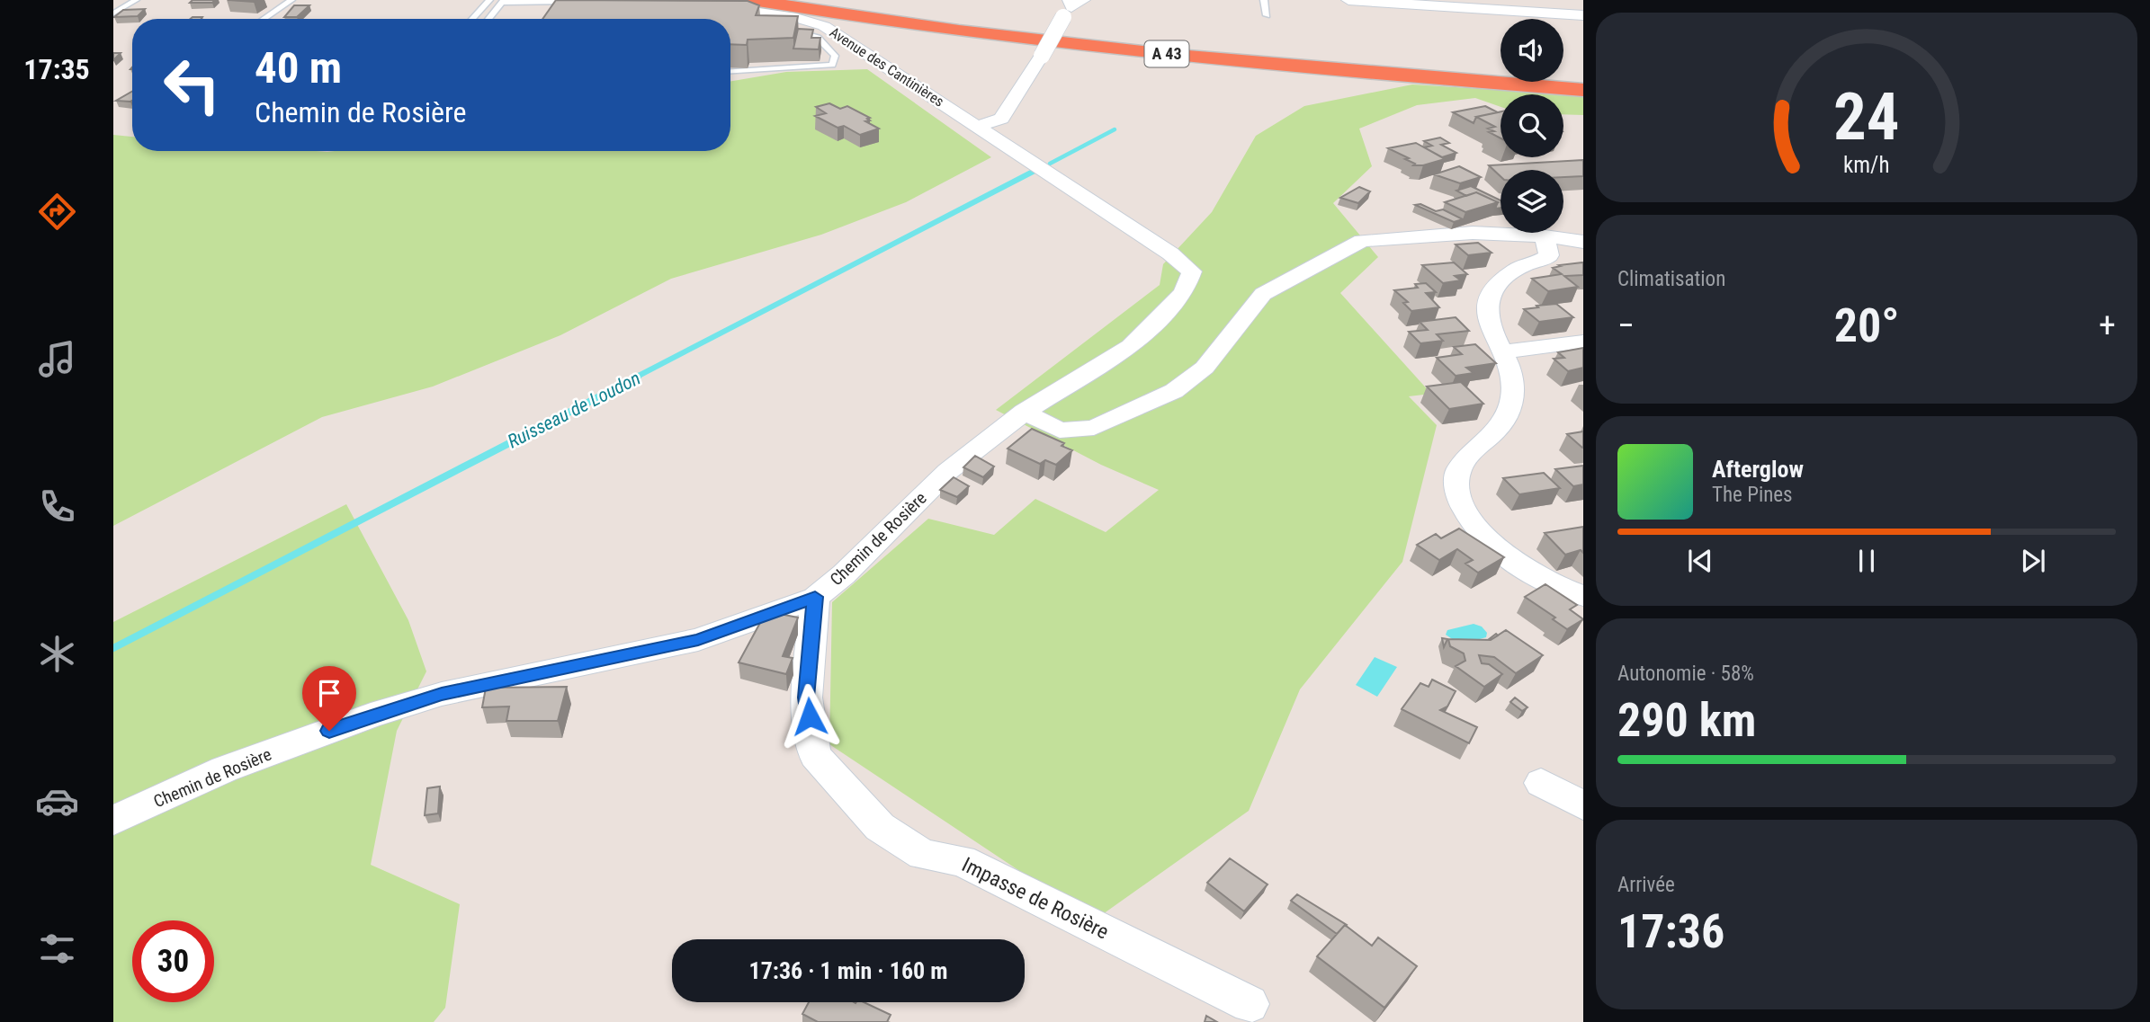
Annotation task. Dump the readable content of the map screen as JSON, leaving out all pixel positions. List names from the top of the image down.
{
  "streets": {
    "highway": ["A 43"],
    "street": ["Avenue des Cantinières", "Chemin de Rosière", "Impasse de Rosière"]
  },
  "crossings": [
    ["Avenue des Cantinières", "Chemin de Rosière"],
    ["Chemin de Rosière", "Impasse de Rosière"]
  ],
  "water": ["Ruisseau de Loudon"],
  "page": {
    "tabs": "17:35",
    "turn": ["40 m", "Chemin de Rosière"],
    "tile": [
      "Climatisation",
      ["Autonomie · 58%", "290 km"],
      ["Arrivée", "17:36"]
    ],
    "heat": ["−", "20°", "+"],
    "song": ["Afterglow", "The Pines"],
    "limit": "30",
    "trip": "17:36 · 1 min · 160 m",
    "gauge": ["24", "km/h"]
  }
}
